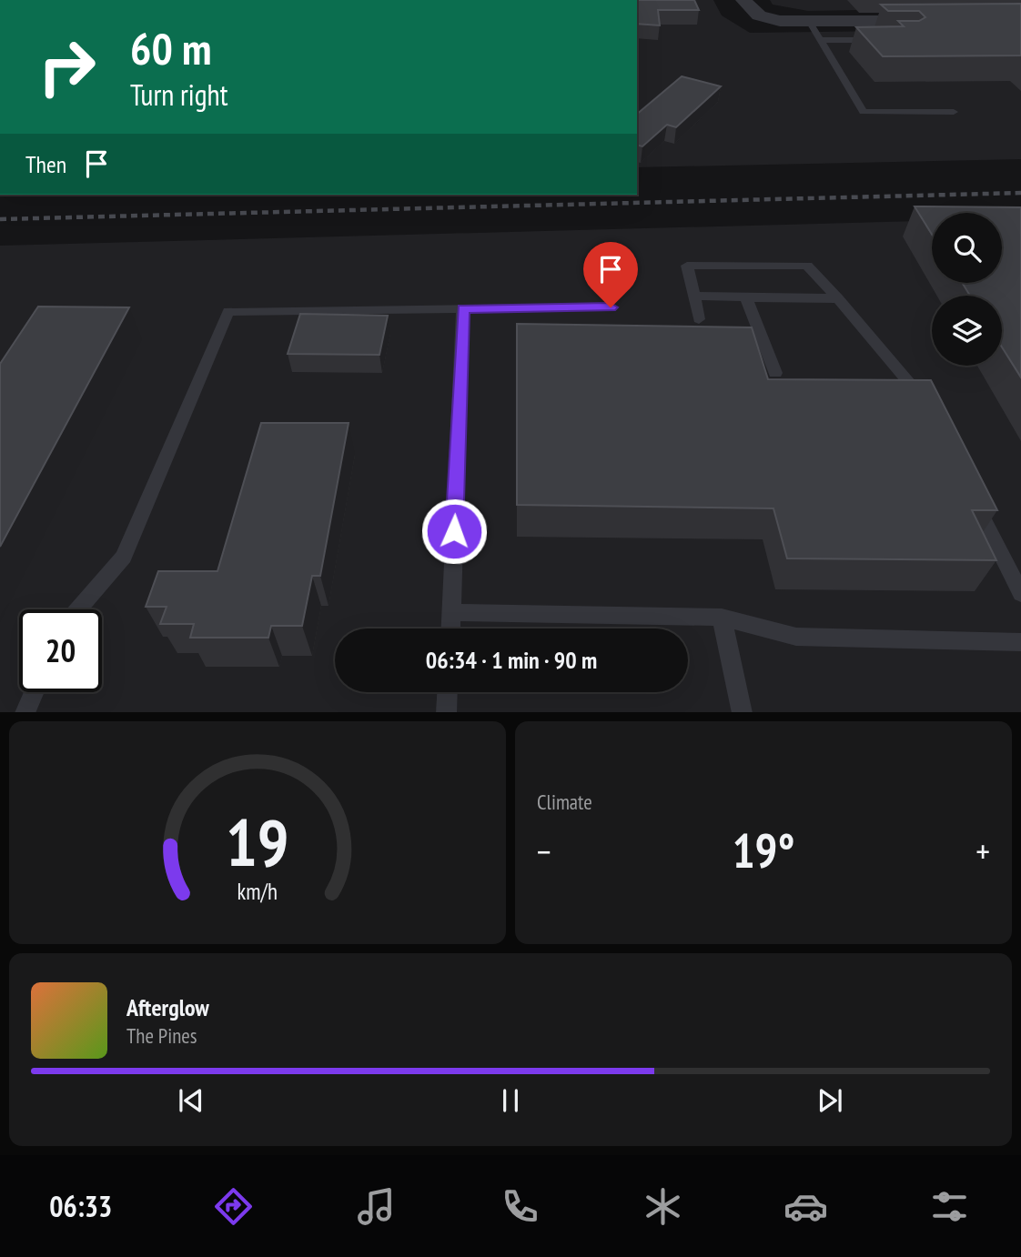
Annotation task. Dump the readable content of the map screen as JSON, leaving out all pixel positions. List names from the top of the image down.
{
  "page": {
    "turn": ["60 m", "Turn right"],
    "then": "Then",
    "limit": "20",
    "trip": "06:34 · 1 min · 90 m",
    "tile": "Climate",
    "heat": ["−", "19°", "+"],
    "song": ["Afterglow", "The Pines"],
    "tabs": "06:33",
    "gauge": ["19", "km/h"]
  }
}
